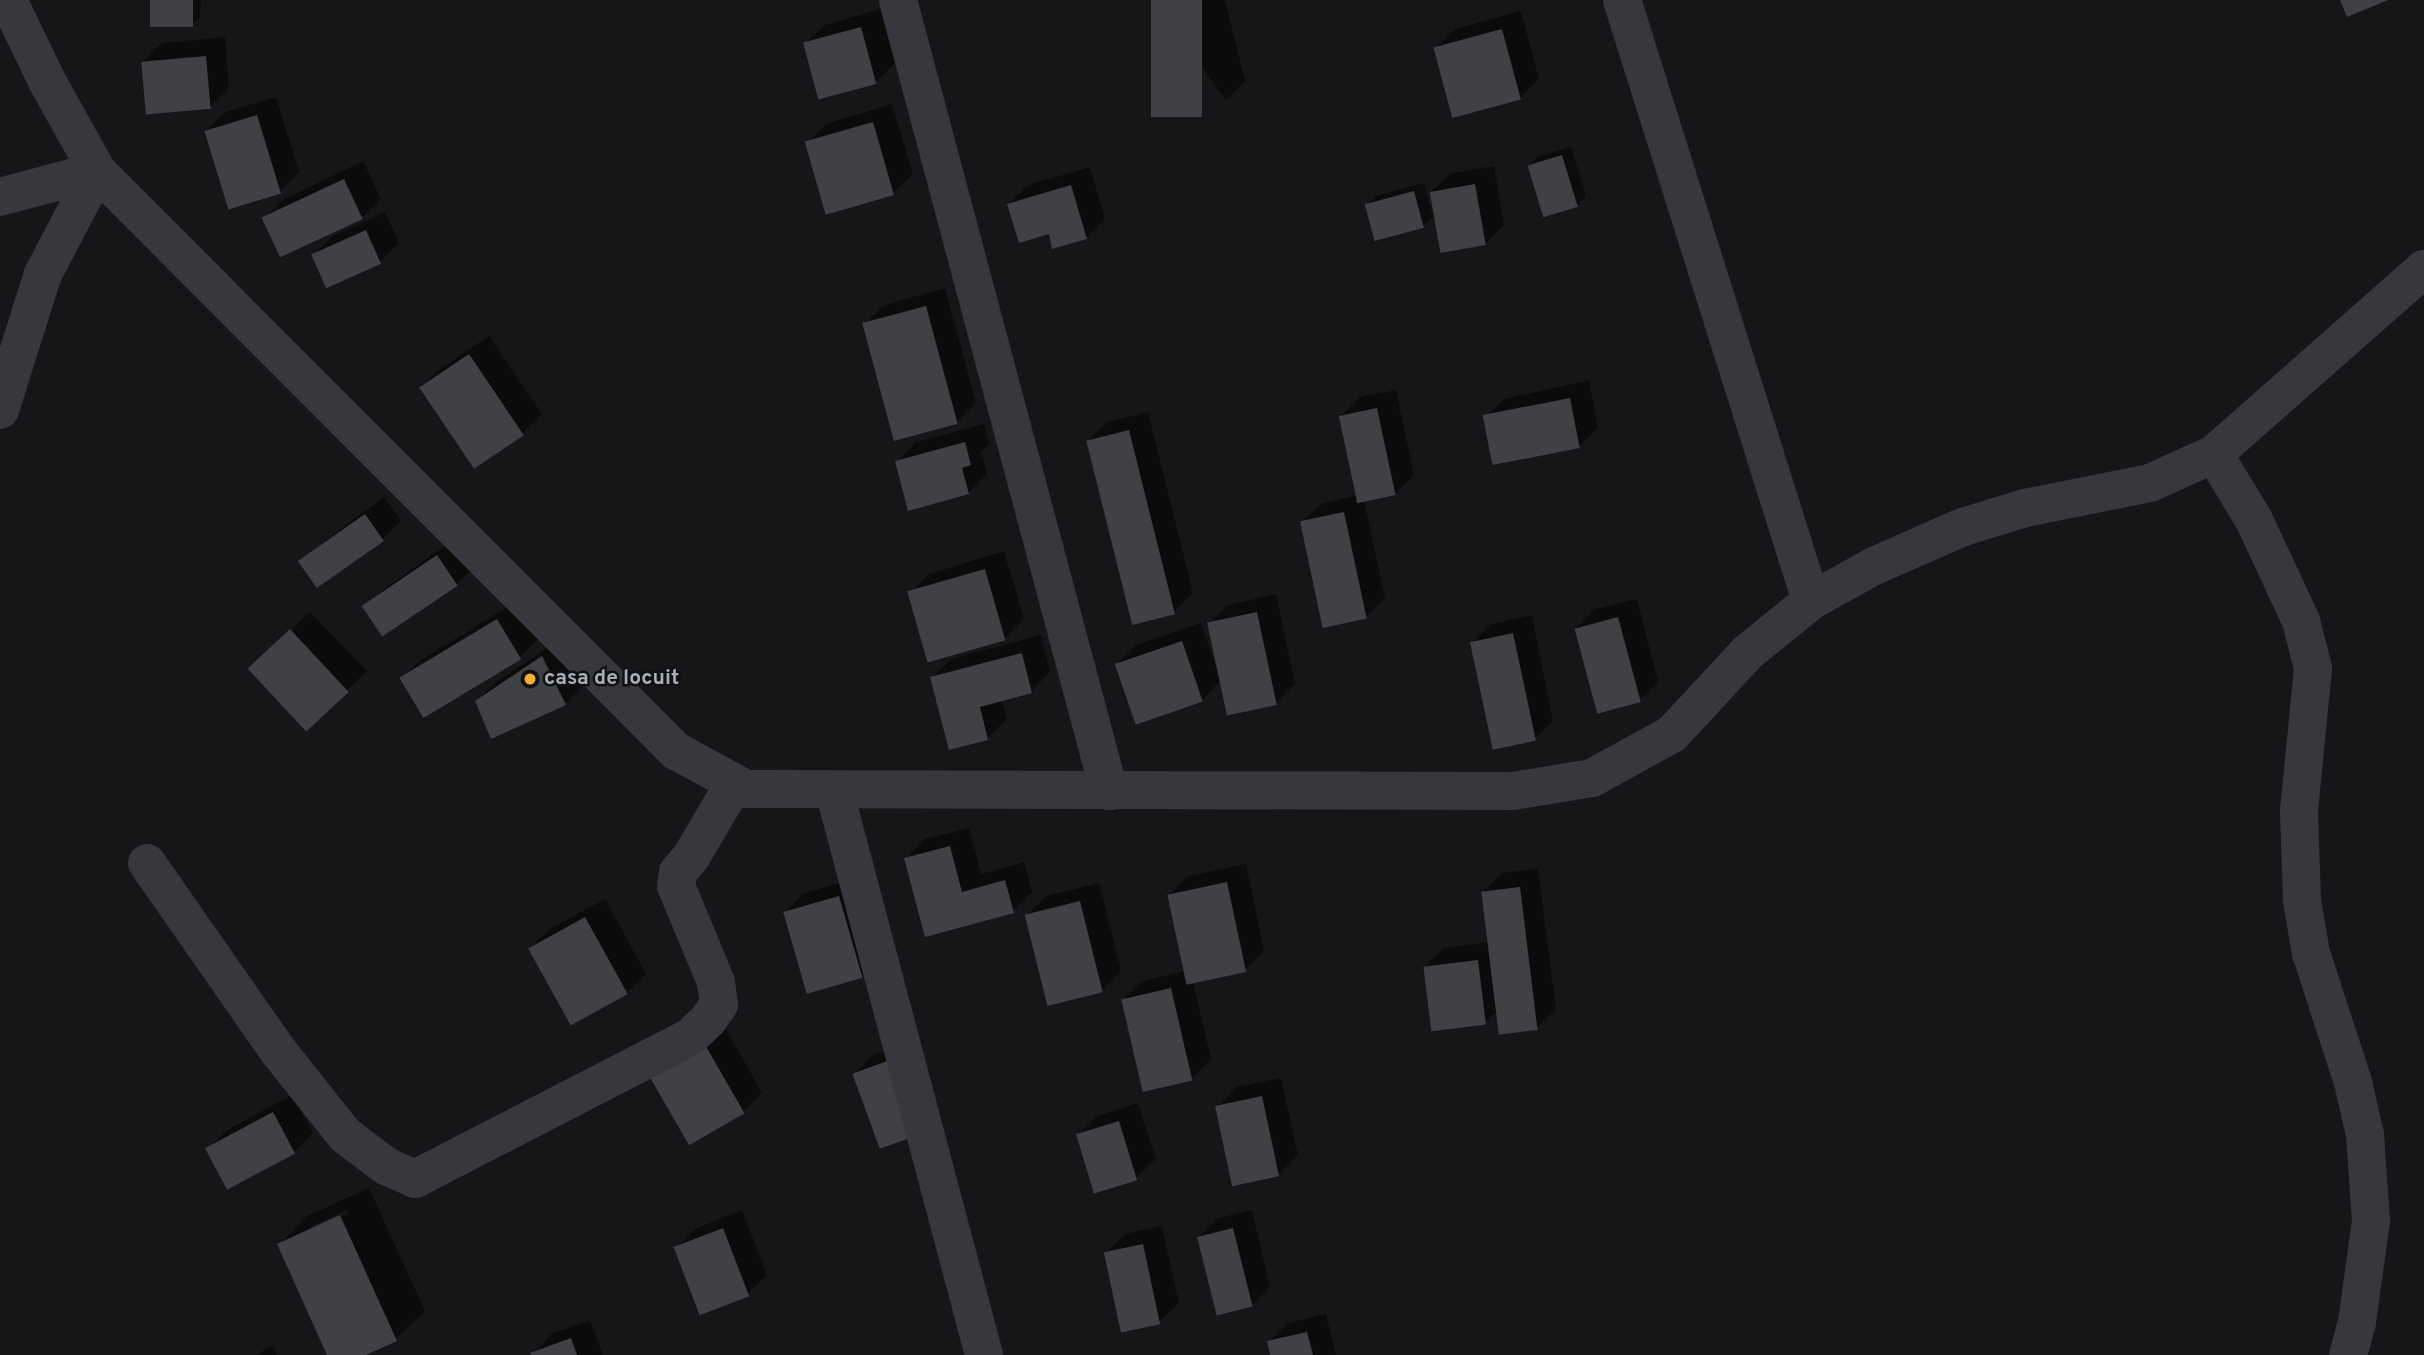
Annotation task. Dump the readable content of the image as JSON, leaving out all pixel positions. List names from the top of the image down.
{
  "places": ["casa de locuit"]
}
